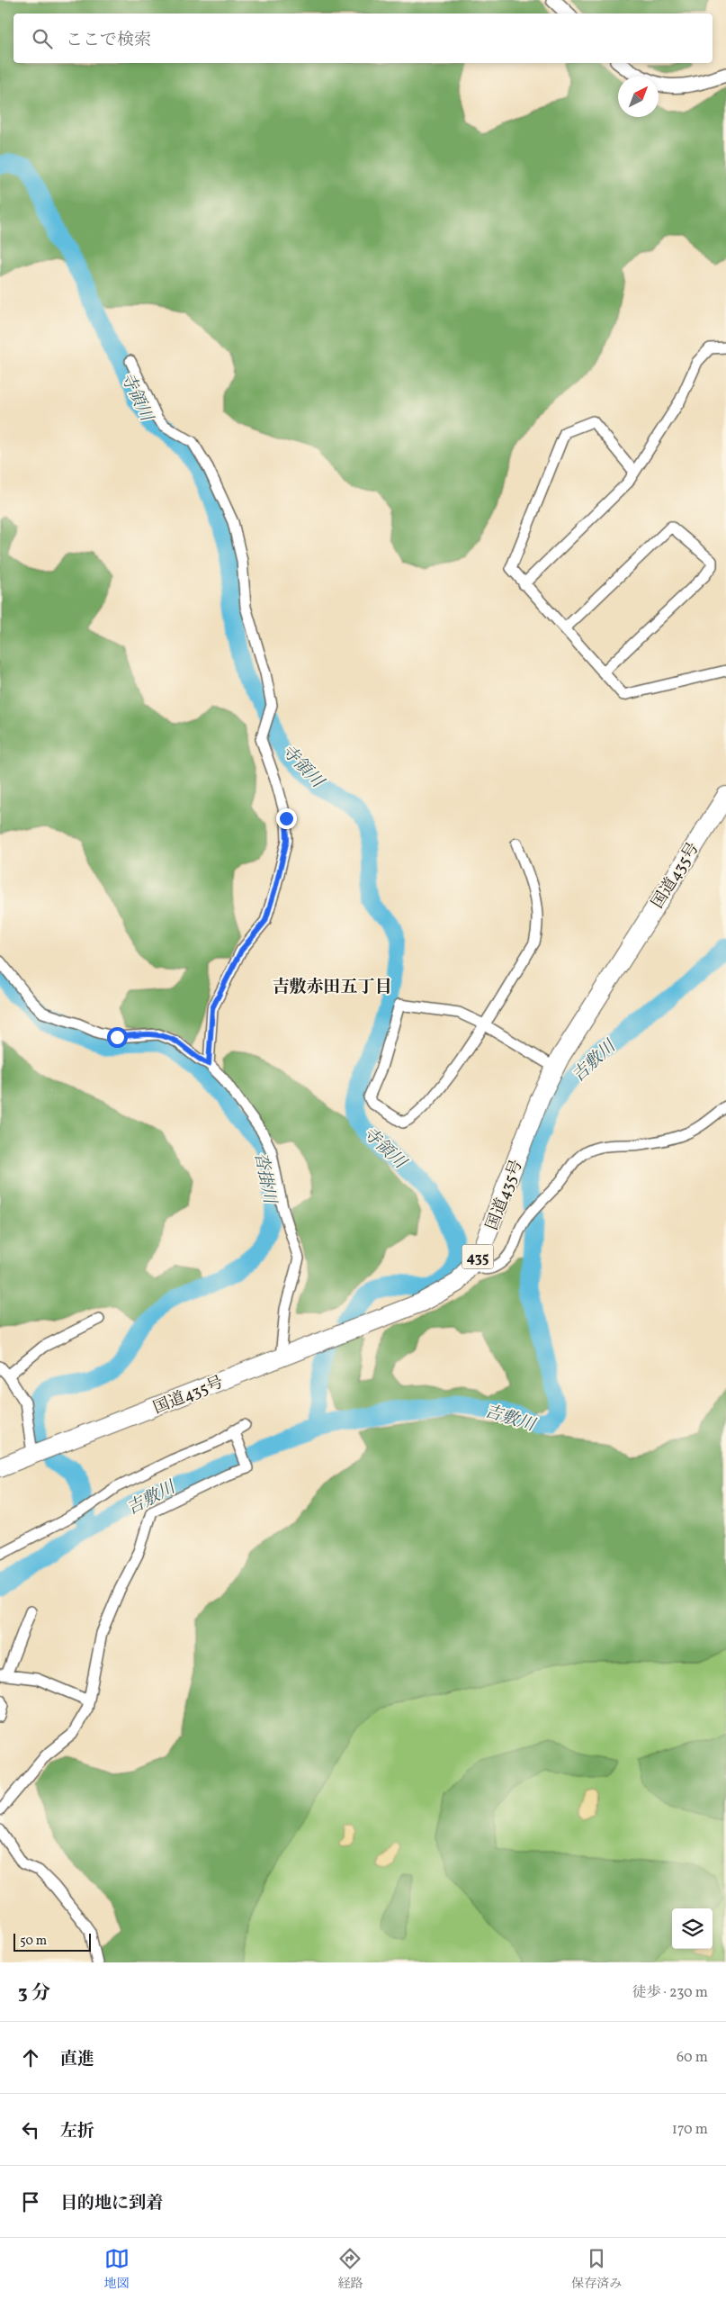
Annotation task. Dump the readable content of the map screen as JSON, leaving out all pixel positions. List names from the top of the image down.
{
  "streets": {
    "highway": ["国道435号", "435"]
  },
  "districts": ["吉敷赤田五丁目"],
  "water": ["寺領川", "吉敷川", "沓掛川"],
  "scale_bar": "50 m",
  "north": "top right",
  "page": {
    "search": "ここで検索",
    "scale": "50 m",
    "heading": ["3 分", "徒歩 · 230 m"],
    "list": [
      ["直進", "60 m"],
      ["左折", "170 m"],
      "目的地に到着"
    ],
    "nav": ["地図", "経路", "保存済み"]
  }
}
